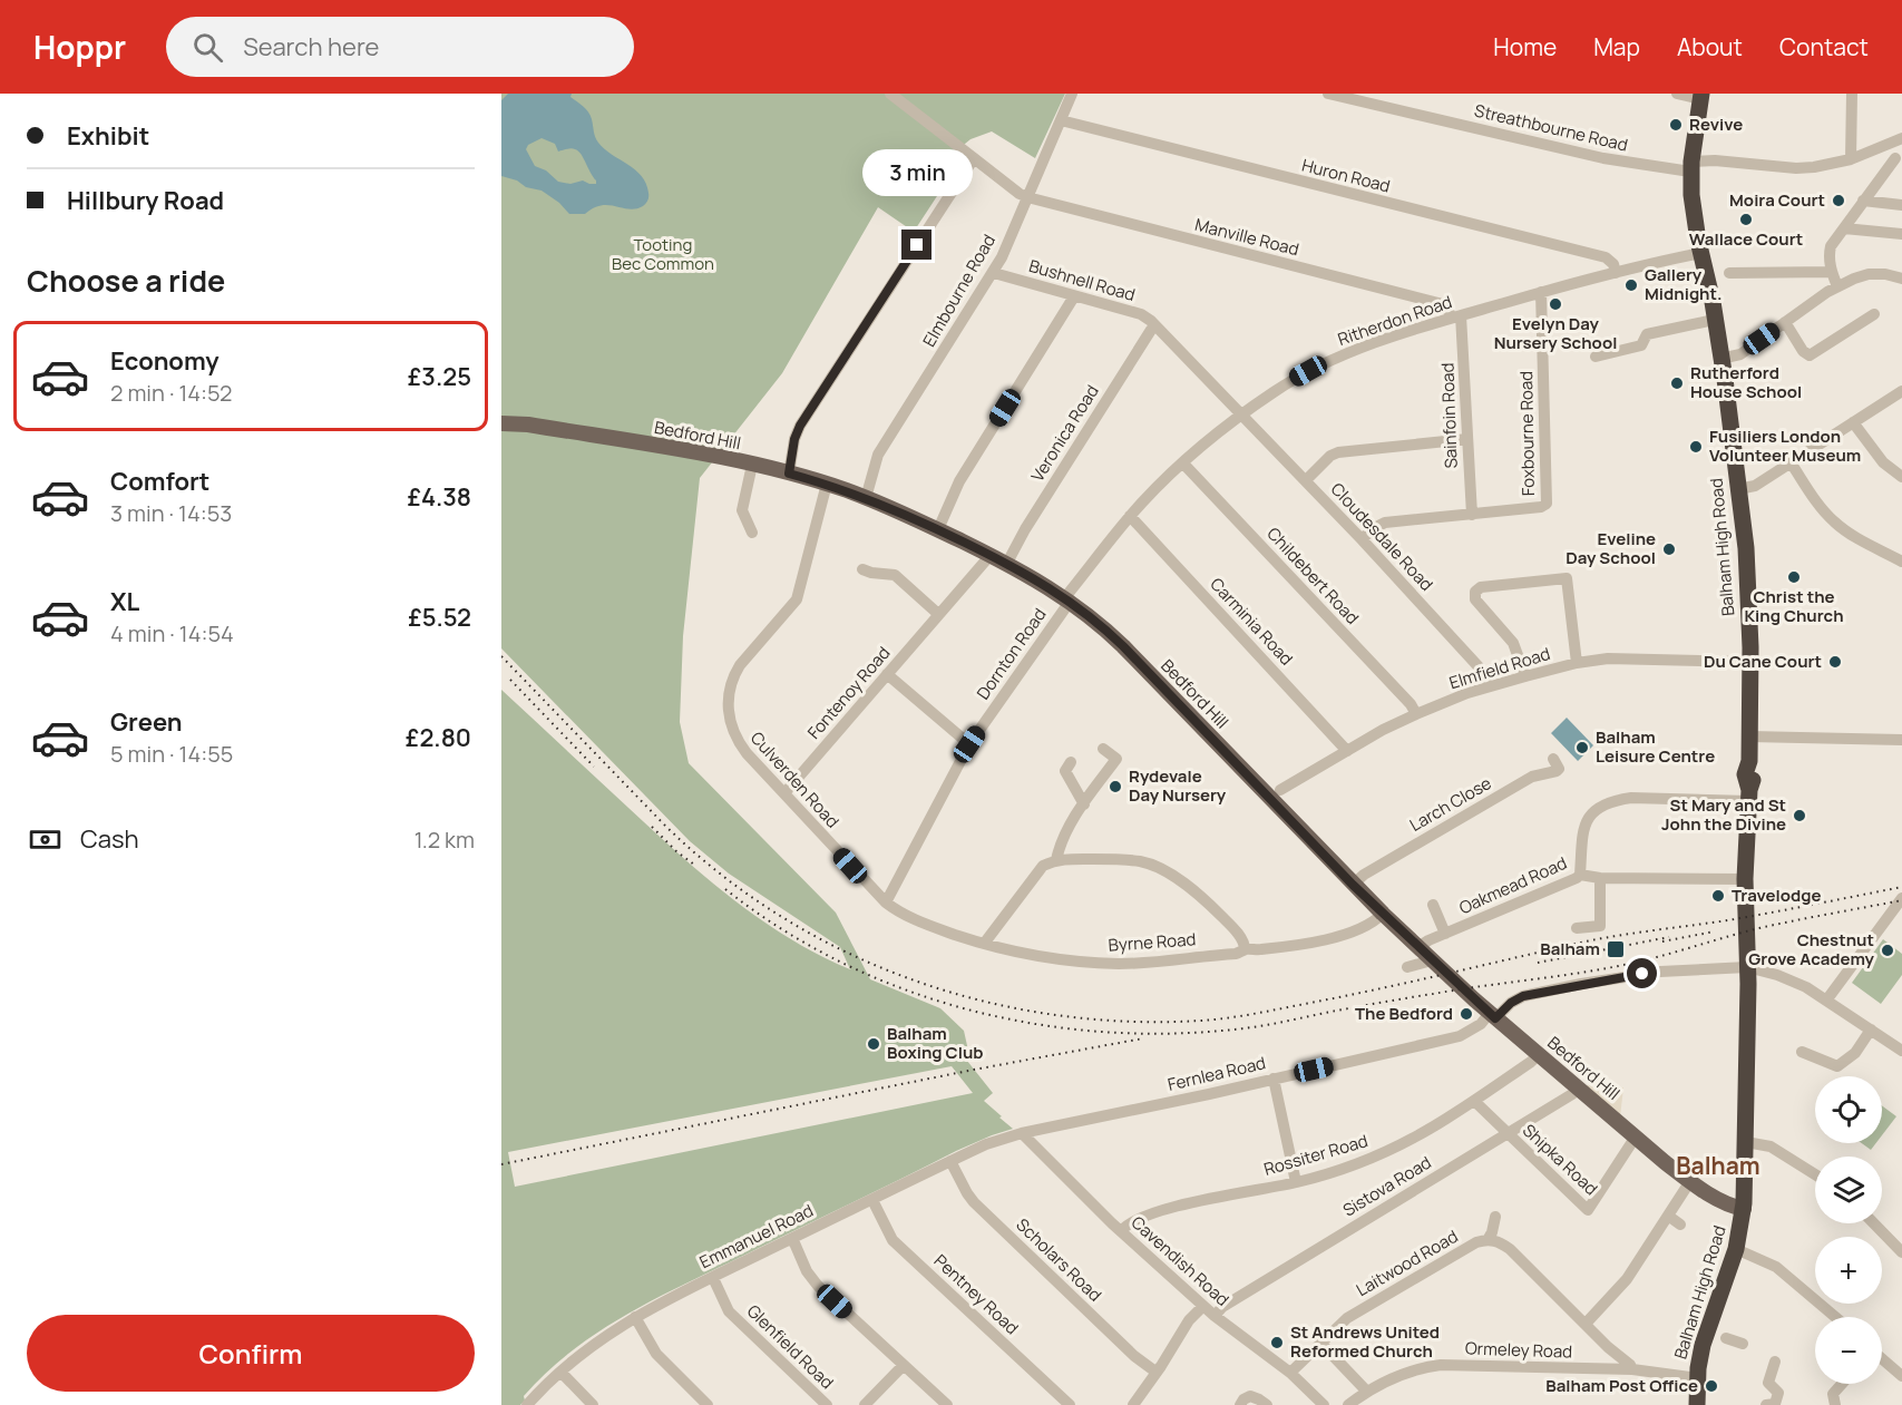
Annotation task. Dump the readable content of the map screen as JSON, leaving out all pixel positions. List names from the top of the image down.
{
  "streets": {
    "highway": ["Balham High Road"],
    "main road": ["Bedford Hill"],
    "street": [
      "Streathbourne Road",
      "Huron Road",
      "Manville Road",
      "Bushnell Road",
      "Elmbourne Road",
      "Ritherdon Road",
      "Sainfoin Road",
      "Veronica Road",
      "Foxbourne Road",
      "Cloudesdale Road",
      "Childebert Road",
      "Carminia Road",
      "Dornton Road",
      "Elmfield Road",
      "Fontenoy Road",
      "Culverden Road",
      "Larch Close",
      "Oakmead Road",
      "Byrne Road",
      "Fernlea Road",
      "Rossiter Road",
      "Shipka Road",
      "Sistova Road",
      "Emmanuel Road",
      "Scholars Road",
      "Cavendish Road",
      "Laitwood Road",
      "Pentney Road",
      "Glenfield Road",
      "Ormeley Road"
    ]
  },
  "crossings": [
    ["Streathbourne Road", "Balham High Road"],
    ["Huron Road", "Elmbourne Road"],
    ["Huron Road", "Ritherdon Road"],
    ["Manville Road", "Elmbourne Road"],
    ["Manville Road", "Ritherdon Road"],
    ["Manville Road", "Sainfoin Road"],
    ["Bushnell Road", "Elmbourne Road"],
    ["Bushnell Road", "Ritherdon Road"],
    ["Bushnell Road", "Veronica Road"],
    ["Bushnell Road", "Cloudesdale Road"],
    ["Elmbourne Road", "Bedford Hill"],
    ["Ritherdon Road", "Sainfoin Road"],
    ["Ritherdon Road", "Foxbourne Road"],
    ["Ritherdon Road", "Bedford Hill"],
    ["Ritherdon Road", "Cloudesdale Road"],
    ["Ritherdon Road", "Balham High Road"],
    ["Ritherdon Road", "Childebert Road"],
    ["Ritherdon Road", "Carminia Road"],
    ["Ritherdon Road", "Dornton Road"],
    ["Sainfoin Road", "Foxbourne Road"],
    ["Veronica Road", "Bedford Hill"],
    ["Foxbourne Road", "Cloudesdale Road"],
    ["Bedford Hill", "Balham High Road"],
    ["Bedford Hill", "Dornton Road"],
    ["Bedford Hill", "Fontenoy Road"],
    ["Bedford Hill", "Culverden Road"],
    ["Bedford Hill", "Larch Close"],
    ["Bedford Hill", "Oakmead Road"],
    ["Bedford Hill", "Byrne Road"],
    ["Bedford Hill", "Fernlea Road"],
    ["Bedford Hill", "Rossiter Road"],
    ["Bedford Hill", "Shipka Road"],
    ["Bedford Hill", "Sistova Road"],
    ["Cloudesdale Road", "Elmfield Road"],
    ["Balham High Road", "Elmfield Road"],
    ["Balham High Road", "Oakmead Road"],
    ["Balham High Road", "Fernlea Road"],
    ["Balham High Road", "Ormeley Road"],
    ["Childebert Road", "Elmfield Road"],
    ["Carminia Road", "Elmfield Road"],
    ["Dornton Road", "Culverden Road"],
    ["Dornton Road", "Byrne Road"],
    ["Fontenoy Road", "Culverden Road"],
    ["Culverden Road", "Byrne Road"],
    ["Fernlea Road", "Emmanuel Road"],
    ["Fernlea Road", "Cavendish Road"],
    ["Rossiter Road", "Shipka Road"],
    ["Rossiter Road", "Cavendish Road"],
    ["Shipka Road", "Sistova Road"],
    ["Sistova Road", "Cavendish Road"],
    ["Emmanuel Road", "Scholars Road"],
    ["Emmanuel Road", "Cavendish Road"],
    ["Emmanuel Road", "Pentney Road"],
    ["Emmanuel Road", "Glenfield Road"],
    ["Cavendish Road", "Laitwood Road"]
  ],
  "districts": ["Balham"],
  "parks": ["Tooting Bec Common"],
  "places": {
    "other": [
      "Revive",
      "Moira Court",
      "Wallace Court",
      "Gallery Midnight.",
      "Evelyn Day Nursery School",
      "Rutherford House School",
      "Fusiliers London Volunteer Museum",
      "Eveline Day School",
      "Christ the King Church",
      "Du Cane Court",
      "Balham Leisure Centre",
      "Rydevale Day Nursery",
      "St Mary and St John the Divine",
      "Travelodge",
      "Chestnut Grove Academy",
      "The Bedford",
      "Balham Boxing Club",
      "St Andrews United Reformed Church",
      "Balham Post Office"
    ],
    "transit": ["Balham"]
  },
  "page": {
    "header": "Hoppr",
    "search": "Search here",
    "nav": [
      "Home",
      "Map",
      "About",
      "Contact"
    ],
    "banner": ["Exhibit", "Hillbury Road"],
    "bubble": "3 min",
    "heading": "Choose a ride",
    "list": [
      {
        "name": "Economy",
        "note": "2 min · 14:52",
        "value": "£3.25"
      },
      {
        "name": "Comfort",
        "note": "3 min · 14:53",
        "value": "£4.38"
      },
      {
        "name": "XL",
        "note": "4 min · 14:54",
        "value": "£5.52"
      },
      {
        "name": "Green",
        "note": "5 min · 14:55",
        "value": "£2.80"
      }
    ],
    "pay": ["Cash", "1.2 km"],
    "map_buttons": ["+", "−"],
    "buttons": "Confirm"
  }
}
